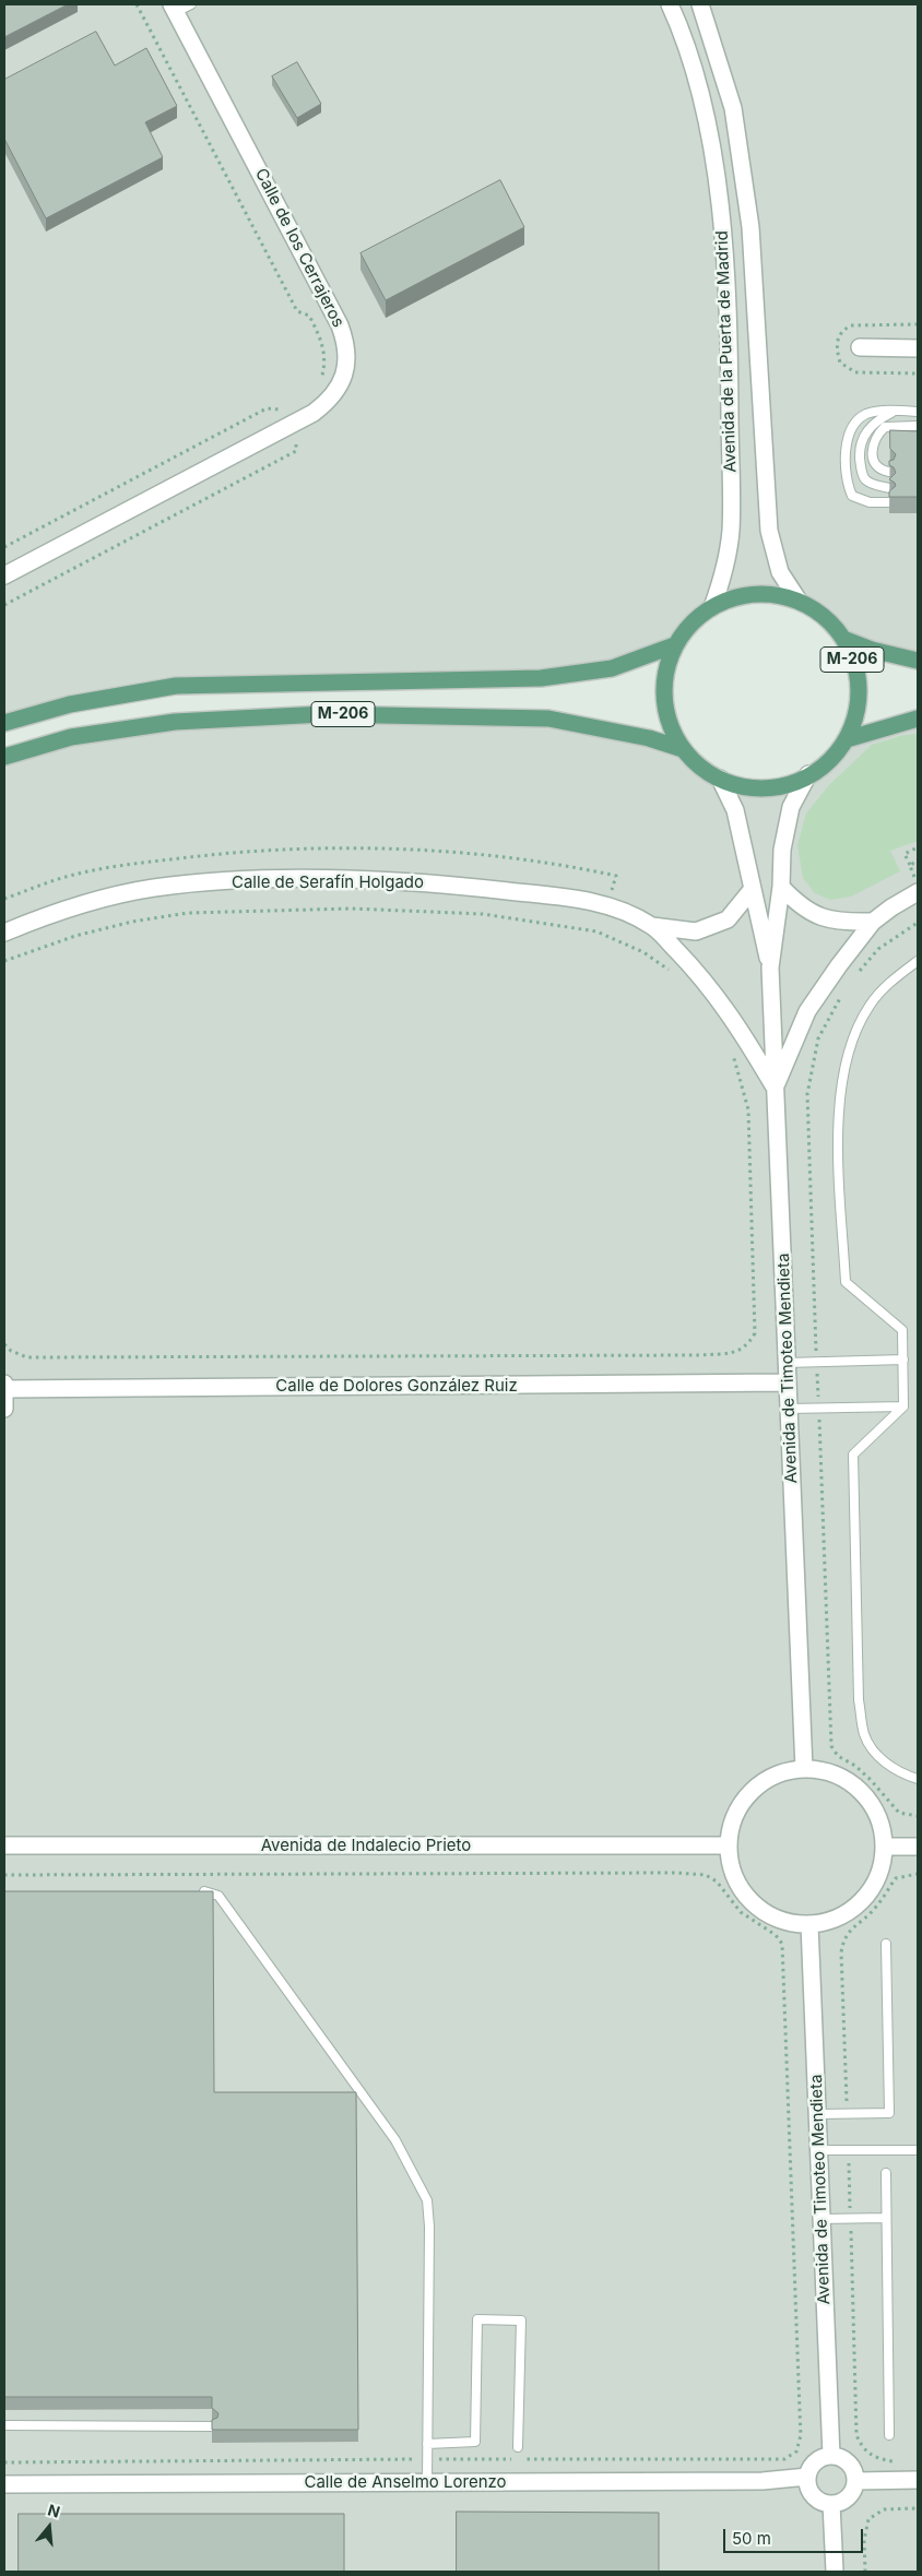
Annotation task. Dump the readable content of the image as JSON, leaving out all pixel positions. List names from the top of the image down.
{
  "streets": {
    "main road": ["M-206"],
    "street": [
      "Calle de los Cerrajeros",
      "Avenida de la Puerta de Madrid",
      "Calle de Serafín Holgado",
      "Avenida de Timoteo Mendieta",
      "Calle de Dolores González Ruiz",
      "Avenida de Indalecio Prieto",
      "Calle de Anselmo Lorenzo"
    ]
  },
  "crossings": [
    ["Avenida de la Puerta de Madrid", "M-206"],
    ["Avenida de la Puerta de Madrid", "Avenida de Timoteo Mendieta"],
    ["M-206", "Avenida de Timoteo Mendieta"],
    ["Calle de Serafín Holgado", "Avenida de Timoteo Mendieta"],
    ["Avenida de Timoteo Mendieta", "Calle de Dolores González Ruiz"],
    ["Avenida de Timoteo Mendieta", "Avenida de Indalecio Prieto"],
    ["Avenida de Timoteo Mendieta", "Calle de Anselmo Lorenzo"]
  ],
  "scale_bar": "50 m",
  "north": "top"
}
